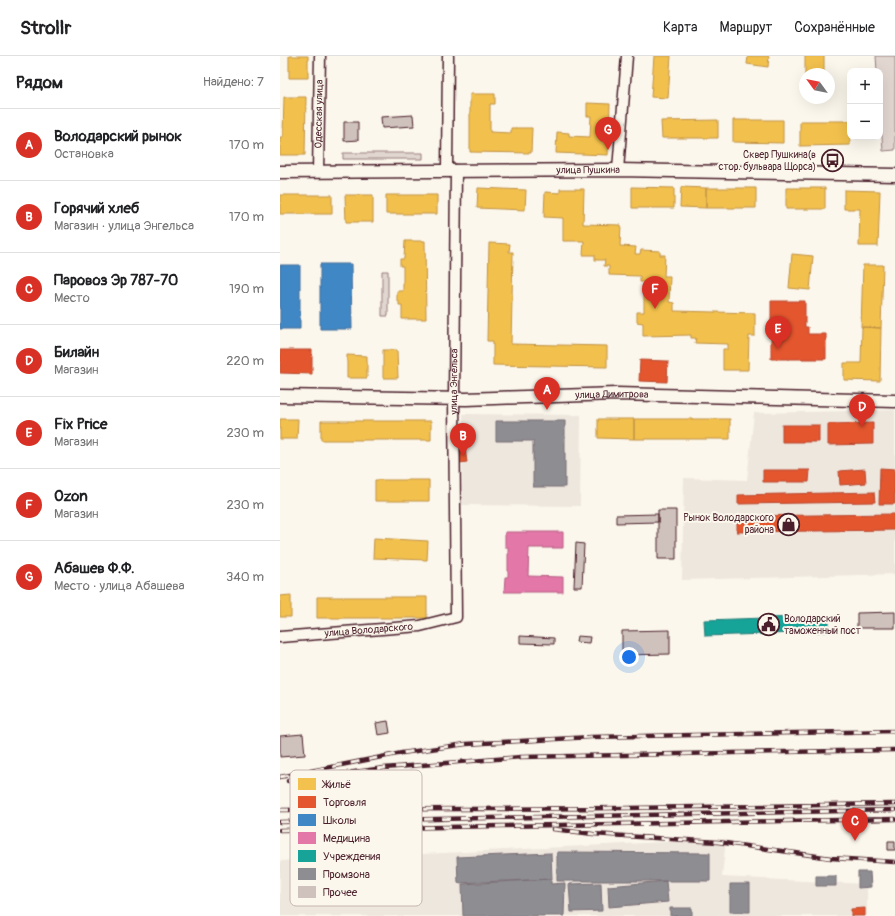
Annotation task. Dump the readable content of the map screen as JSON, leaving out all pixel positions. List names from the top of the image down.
{
  "streets": {
    "main road": ["улица Пушкина", "улица Димитрова"],
    "street": ["Одесская улица", "улица Энгельса", "улица Володарского"]
  },
  "crossings": [
    ["Одесская улица", "улица Пушкина"],
    ["улица Пушкина", "улица Энгельса"],
    ["улица Энгельса", "улица Димитрова"],
    ["улица Энгельса", "улица Володарского"]
  ],
  "places": {
    "bus stop": ["Сквер Пушкина(в стор. бульвара Щорса)"],
    "shop": ["Рынок Володарского района"],
    "public building": ["Володарский таможенный пост"]
  },
  "legend": [
    "Жильё",
    "Торговля",
    "Школы",
    "Медицина",
    "Учреждения",
    "Промзона",
    "Прочее"
  ],
  "north": "top left",
  "page": {
    "header": "Strollr",
    "nav": ["Карта", "Маршрут", "Сохранённые"],
    "heading": ["Рядом", "Найдено: 7"],
    "map_buttons": ["+", "−"],
    "list": [
      {
        "mark": "A",
        "name": "Володарский рынок",
        "note": "Остановка",
        "value": "170 m"
      },
      {
        "mark": "B",
        "name": "Горячий хлеб",
        "note": "Магазин · улица Энгельса",
        "value": "170 m"
      },
      {
        "mark": "C",
        "name": "Паровоз Эр 787-70",
        "note": "Место",
        "value": "190 m"
      },
      {
        "mark": "D",
        "name": "Билайн",
        "note": "Магазин",
        "value": "220 m"
      },
      {
        "mark": "E",
        "name": "Fix Price",
        "note": "Магазин",
        "value": "230 m"
      },
      {
        "mark": "F",
        "name": "Ozon",
        "note": "Магазин",
        "value": "230 m"
      },
      {
        "mark": "G",
        "name": "Абашев Ф.Ф.",
        "note": "Место · улица Абашева",
        "value": "340 m"
      }
    ],
    "pins": [
      "G",
      "F",
      "E",
      "A",
      "D",
      "B",
      "C"
    ]
  }
}
